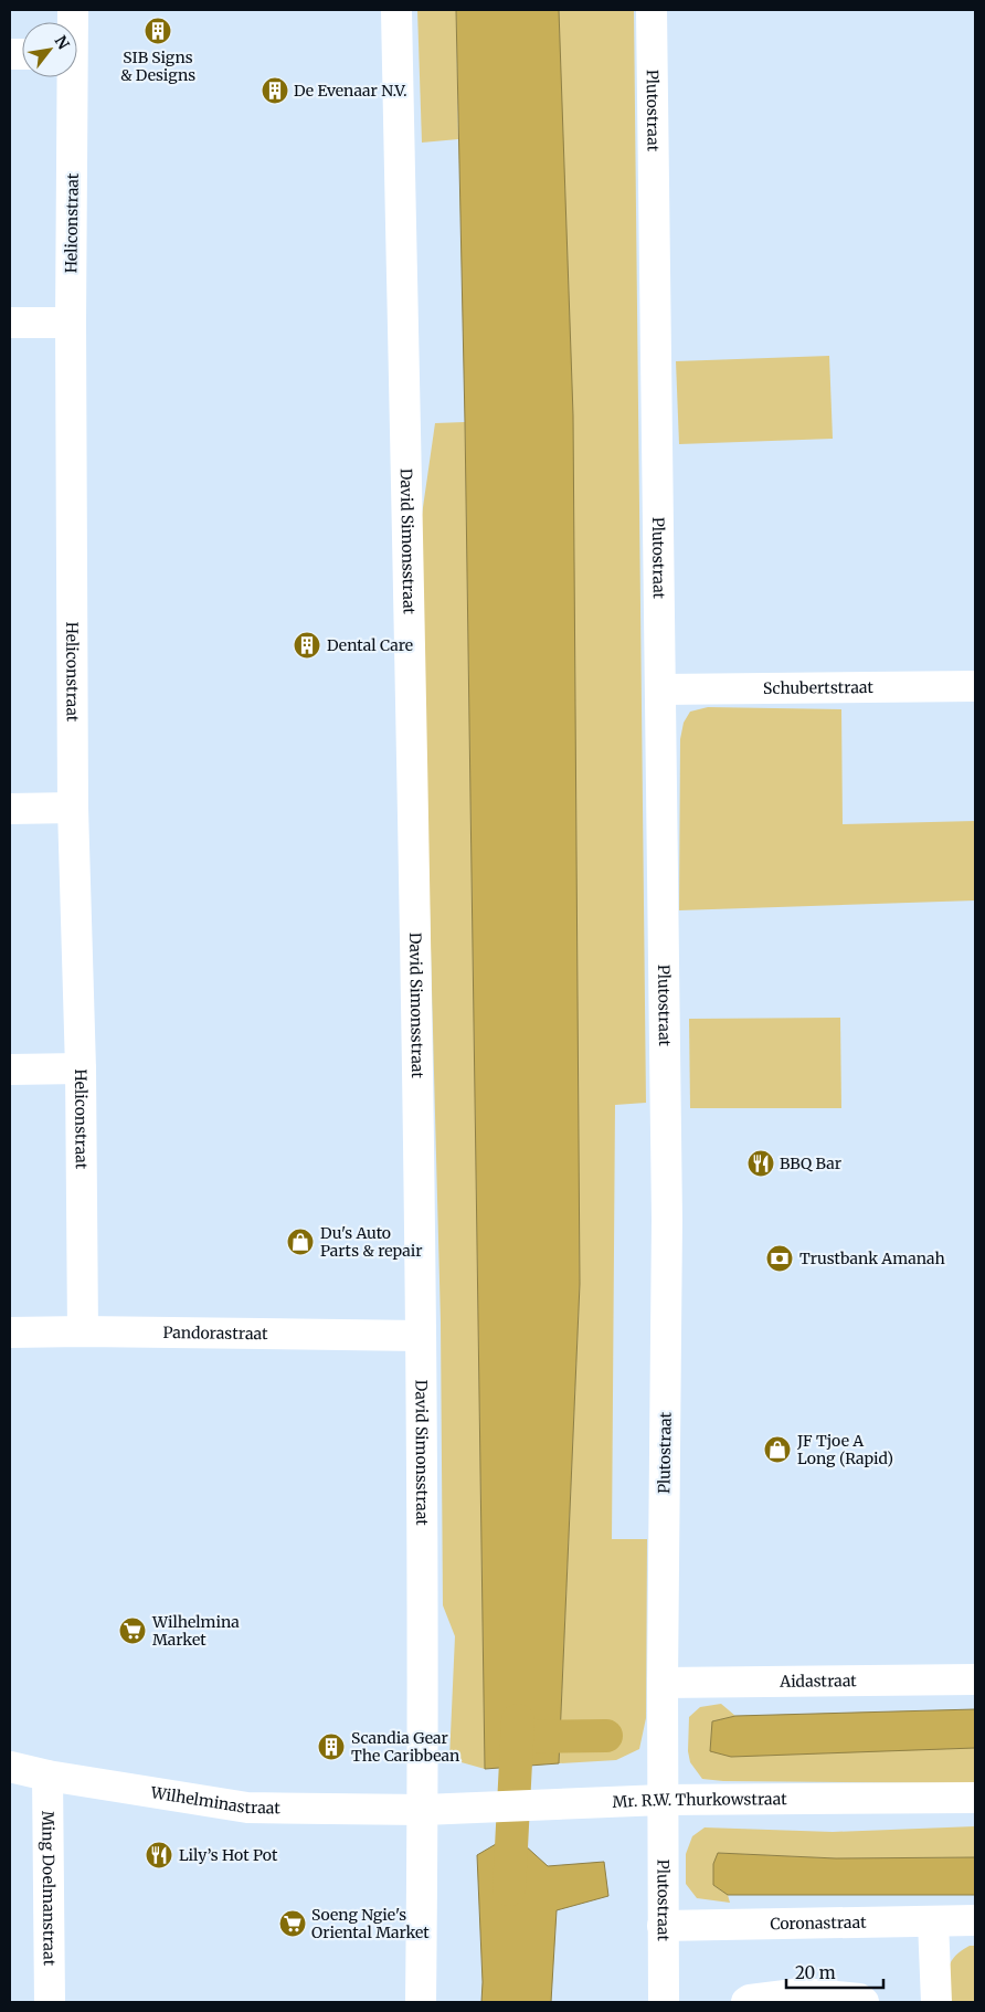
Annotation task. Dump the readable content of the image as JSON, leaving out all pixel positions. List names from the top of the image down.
{
  "streets": {
    "street": [
      "Plutostraat",
      "Heliconstraat",
      "David Simonsstraat",
      "Schubertstraat",
      "Pandorastraat",
      "Aidastraat",
      "Wilhelminastraat",
      "Mr. R.W. Thurkowstraat",
      "Ming Doelmanstraat",
      "Coronastraat"
    ]
  },
  "crossings": [
    ["Plutostraat", "Schubertstraat"],
    ["Plutostraat", "Aidastraat"],
    ["Plutostraat", "Mr. R.W. Thurkowstraat"],
    ["Plutostraat", "Coronastraat"],
    ["Heliconstraat", "Pandorastraat"],
    ["David Simonsstraat", "Pandorastraat"],
    ["David Simonsstraat", "Wilhelminastraat"],
    ["David Simonsstraat", "Mr. R.W. Thurkowstraat"],
    ["Wilhelminastraat", "Mr. R.W. Thurkowstraat"],
    ["Wilhelminastraat", "Ming Doelmanstraat"]
  ],
  "places": {
    "building": [
      "SIB Signs & Designs",
      "De Evenaar N.V.",
      "Dental Care",
      "Scandia Gear The Caribbean"
    ],
    "restaurant": ["BBQ Bar", "Lily’s Hot Pot"],
    "shop": ["Du's Auto Parts & repair", "JF Tjoe A Long (Rapid)"],
    "bank": ["Trustbank Amanah"],
    "supermarket": ["Wilhelmina Market", "Soeng Ngie's Oriental Market"]
  },
  "scale_bar": "20 m",
  "north": "top right"
}
